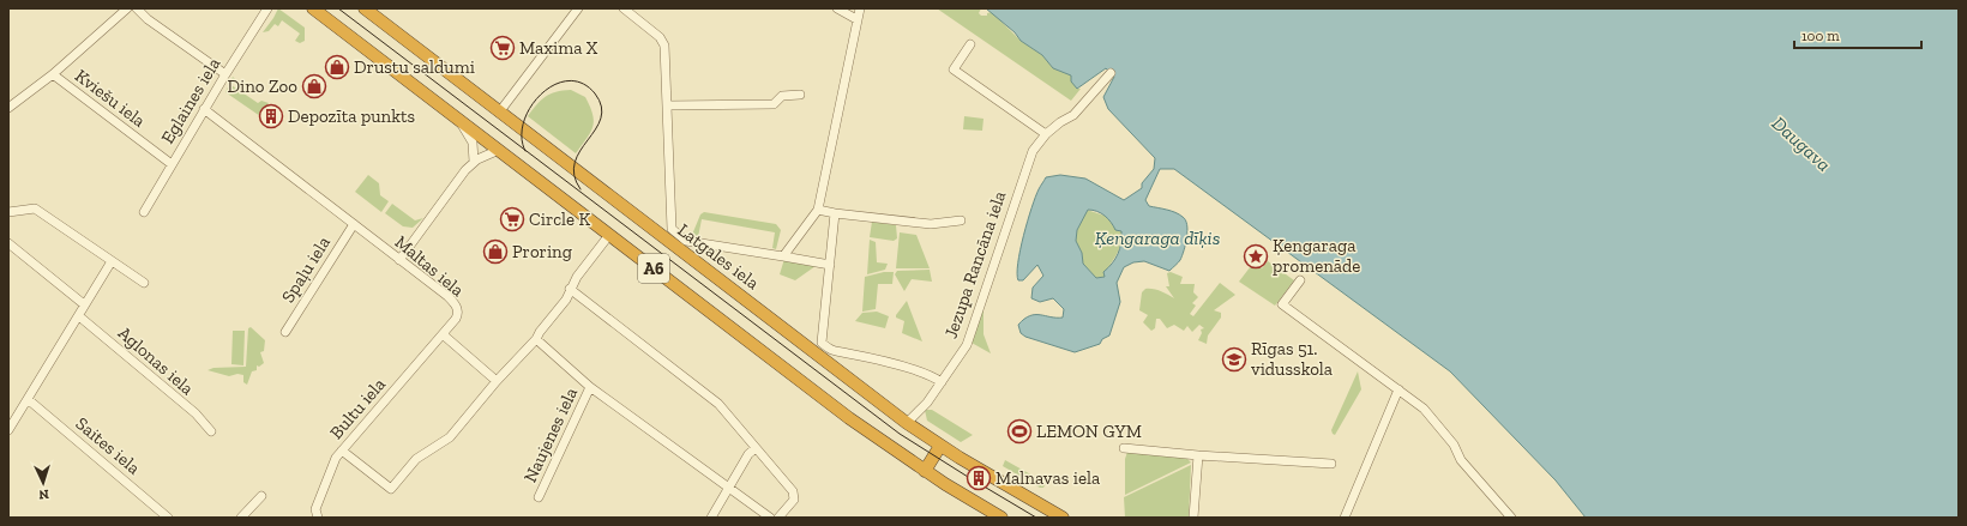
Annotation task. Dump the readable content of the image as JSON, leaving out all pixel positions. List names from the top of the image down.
{
  "streets": {
    "highway": ["Latgales iela", "A6"],
    "street": [
      "Kviešu iela",
      "Eglaines iela",
      "Jezupa Rancāna iela",
      "Maltas iela",
      "Spaļu iela",
      "Aglonas iela",
      "Bultu iela",
      "Naujenes iela",
      "Saites iela"
    ]
  },
  "crossings": [
    ["Kviešu iela", "Eglaines iela"],
    ["Eglaines iela", "Maltas iela"],
    ["Latgales iela", "Jezupa Rancāna iela"],
    ["Maltas iela", "Spaļu iela"],
    ["Maltas iela", "Bultu iela"]
  ],
  "water": ["Daugava", "Ķengaraga dīķis"],
  "places": {
    "supermarket": ["Maxima X", "Circle K"],
    "shop": ["Drustu saldumi", "Dino Zoo", "Proring"],
    "building": ["Depozīta punkts", "Malnavas iela"],
    "place": ["Ķengaraga promenāde"],
    "school or university": ["Rīgas 51. vidusskola"],
    "sports": ["LEMON GYM"]
  },
  "scale_bar": "100 m",
  "north": "bottom"
}
